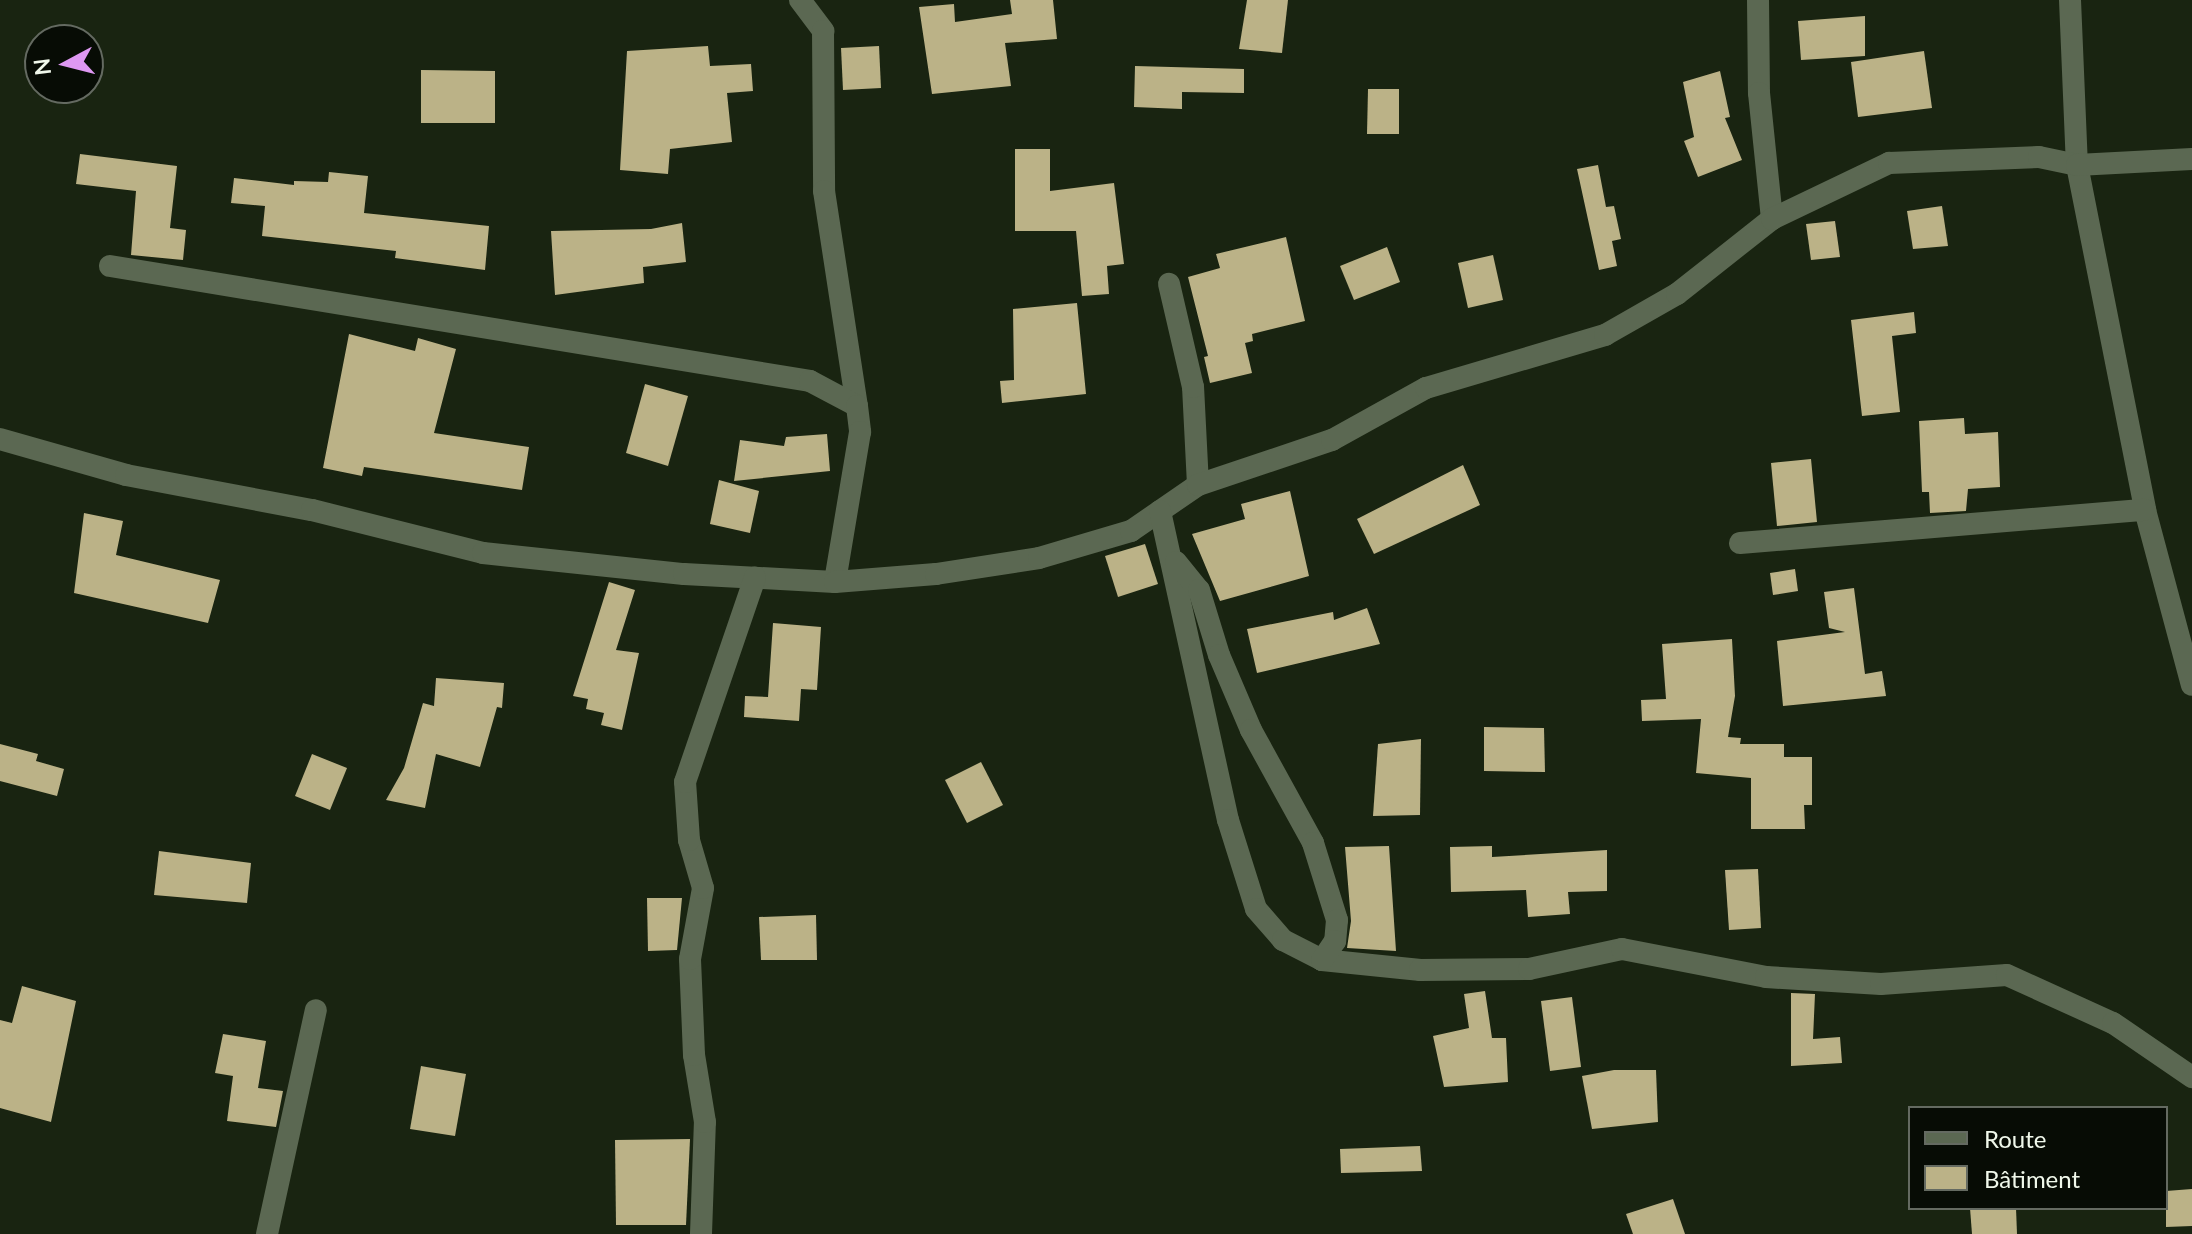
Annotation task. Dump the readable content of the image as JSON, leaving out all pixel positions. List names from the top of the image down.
{
  "legend": ["Route", "Bâtiment"],
  "north": "left"
}
